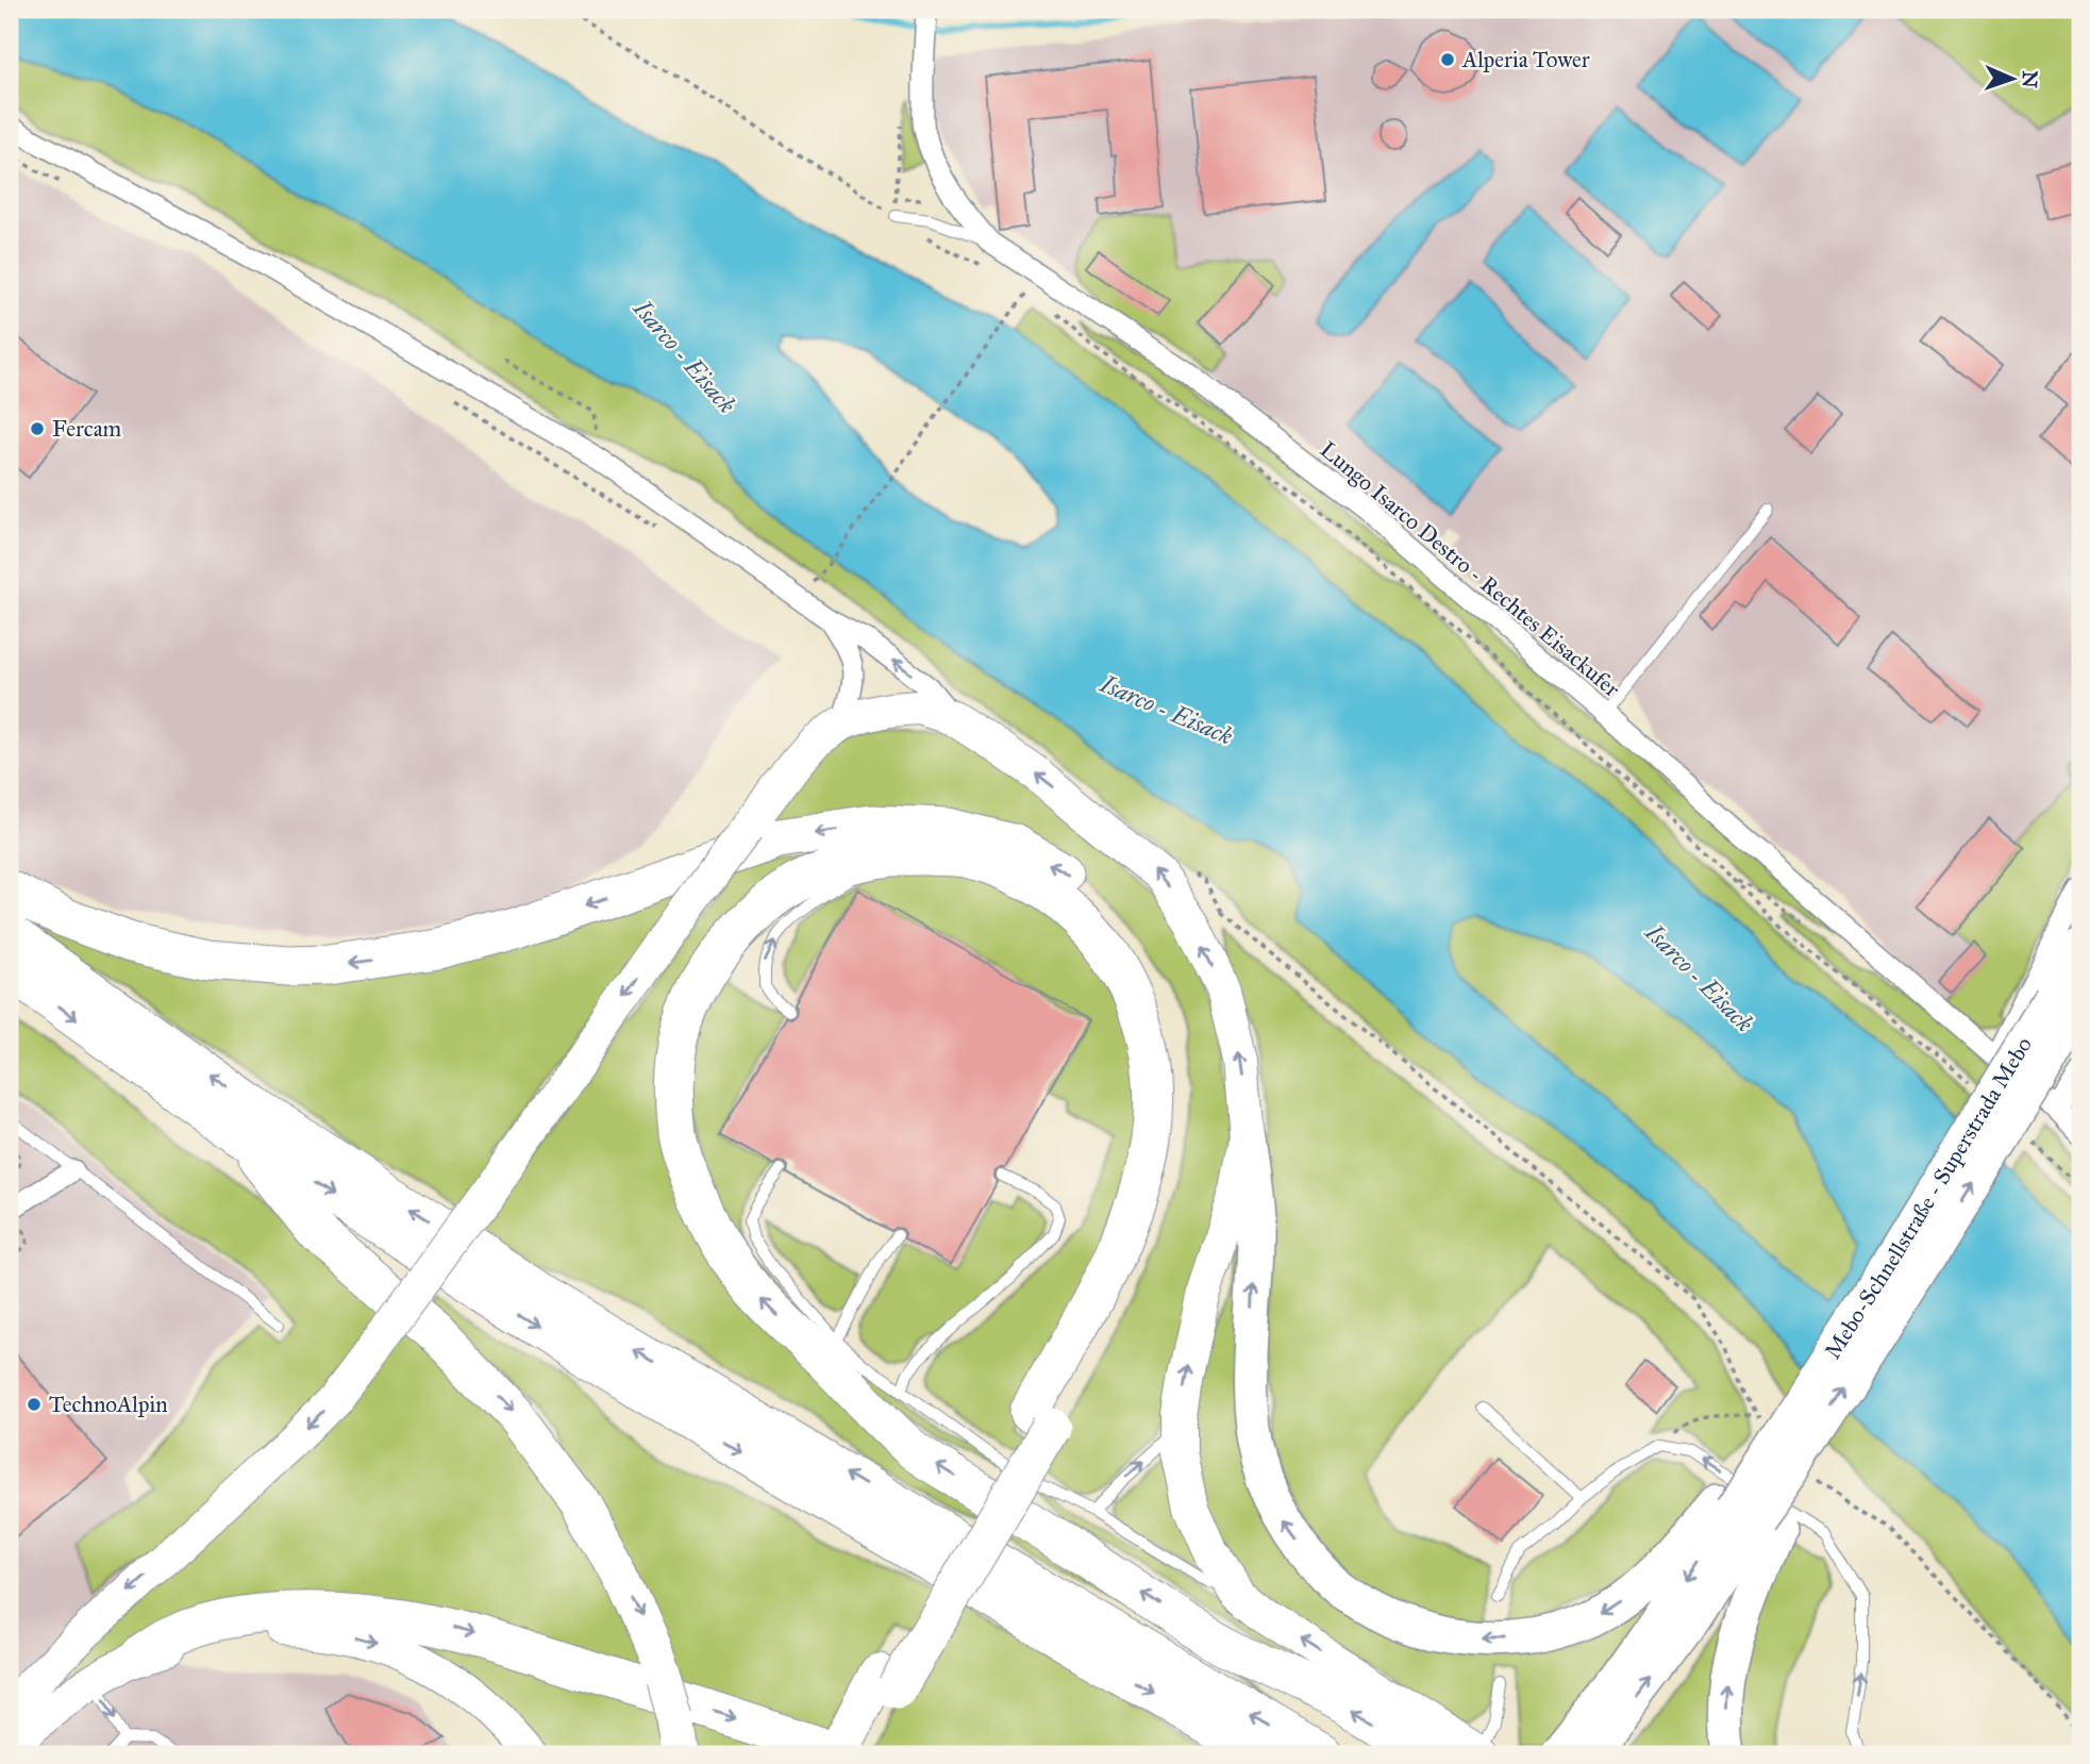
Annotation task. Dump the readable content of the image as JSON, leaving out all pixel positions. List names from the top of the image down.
{
  "streets": {
    "highway": ["Mebo-Schnellstraße - Superstrada Mebo"],
    "street": ["Lungo Isarco Destro - Rechtes Eisackufer"]
  },
  "water": ["Isarco - Eisack"],
  "places": ["Alperia Tower", "Fercam", "TechnoAlpin"],
  "north": "right"
}
